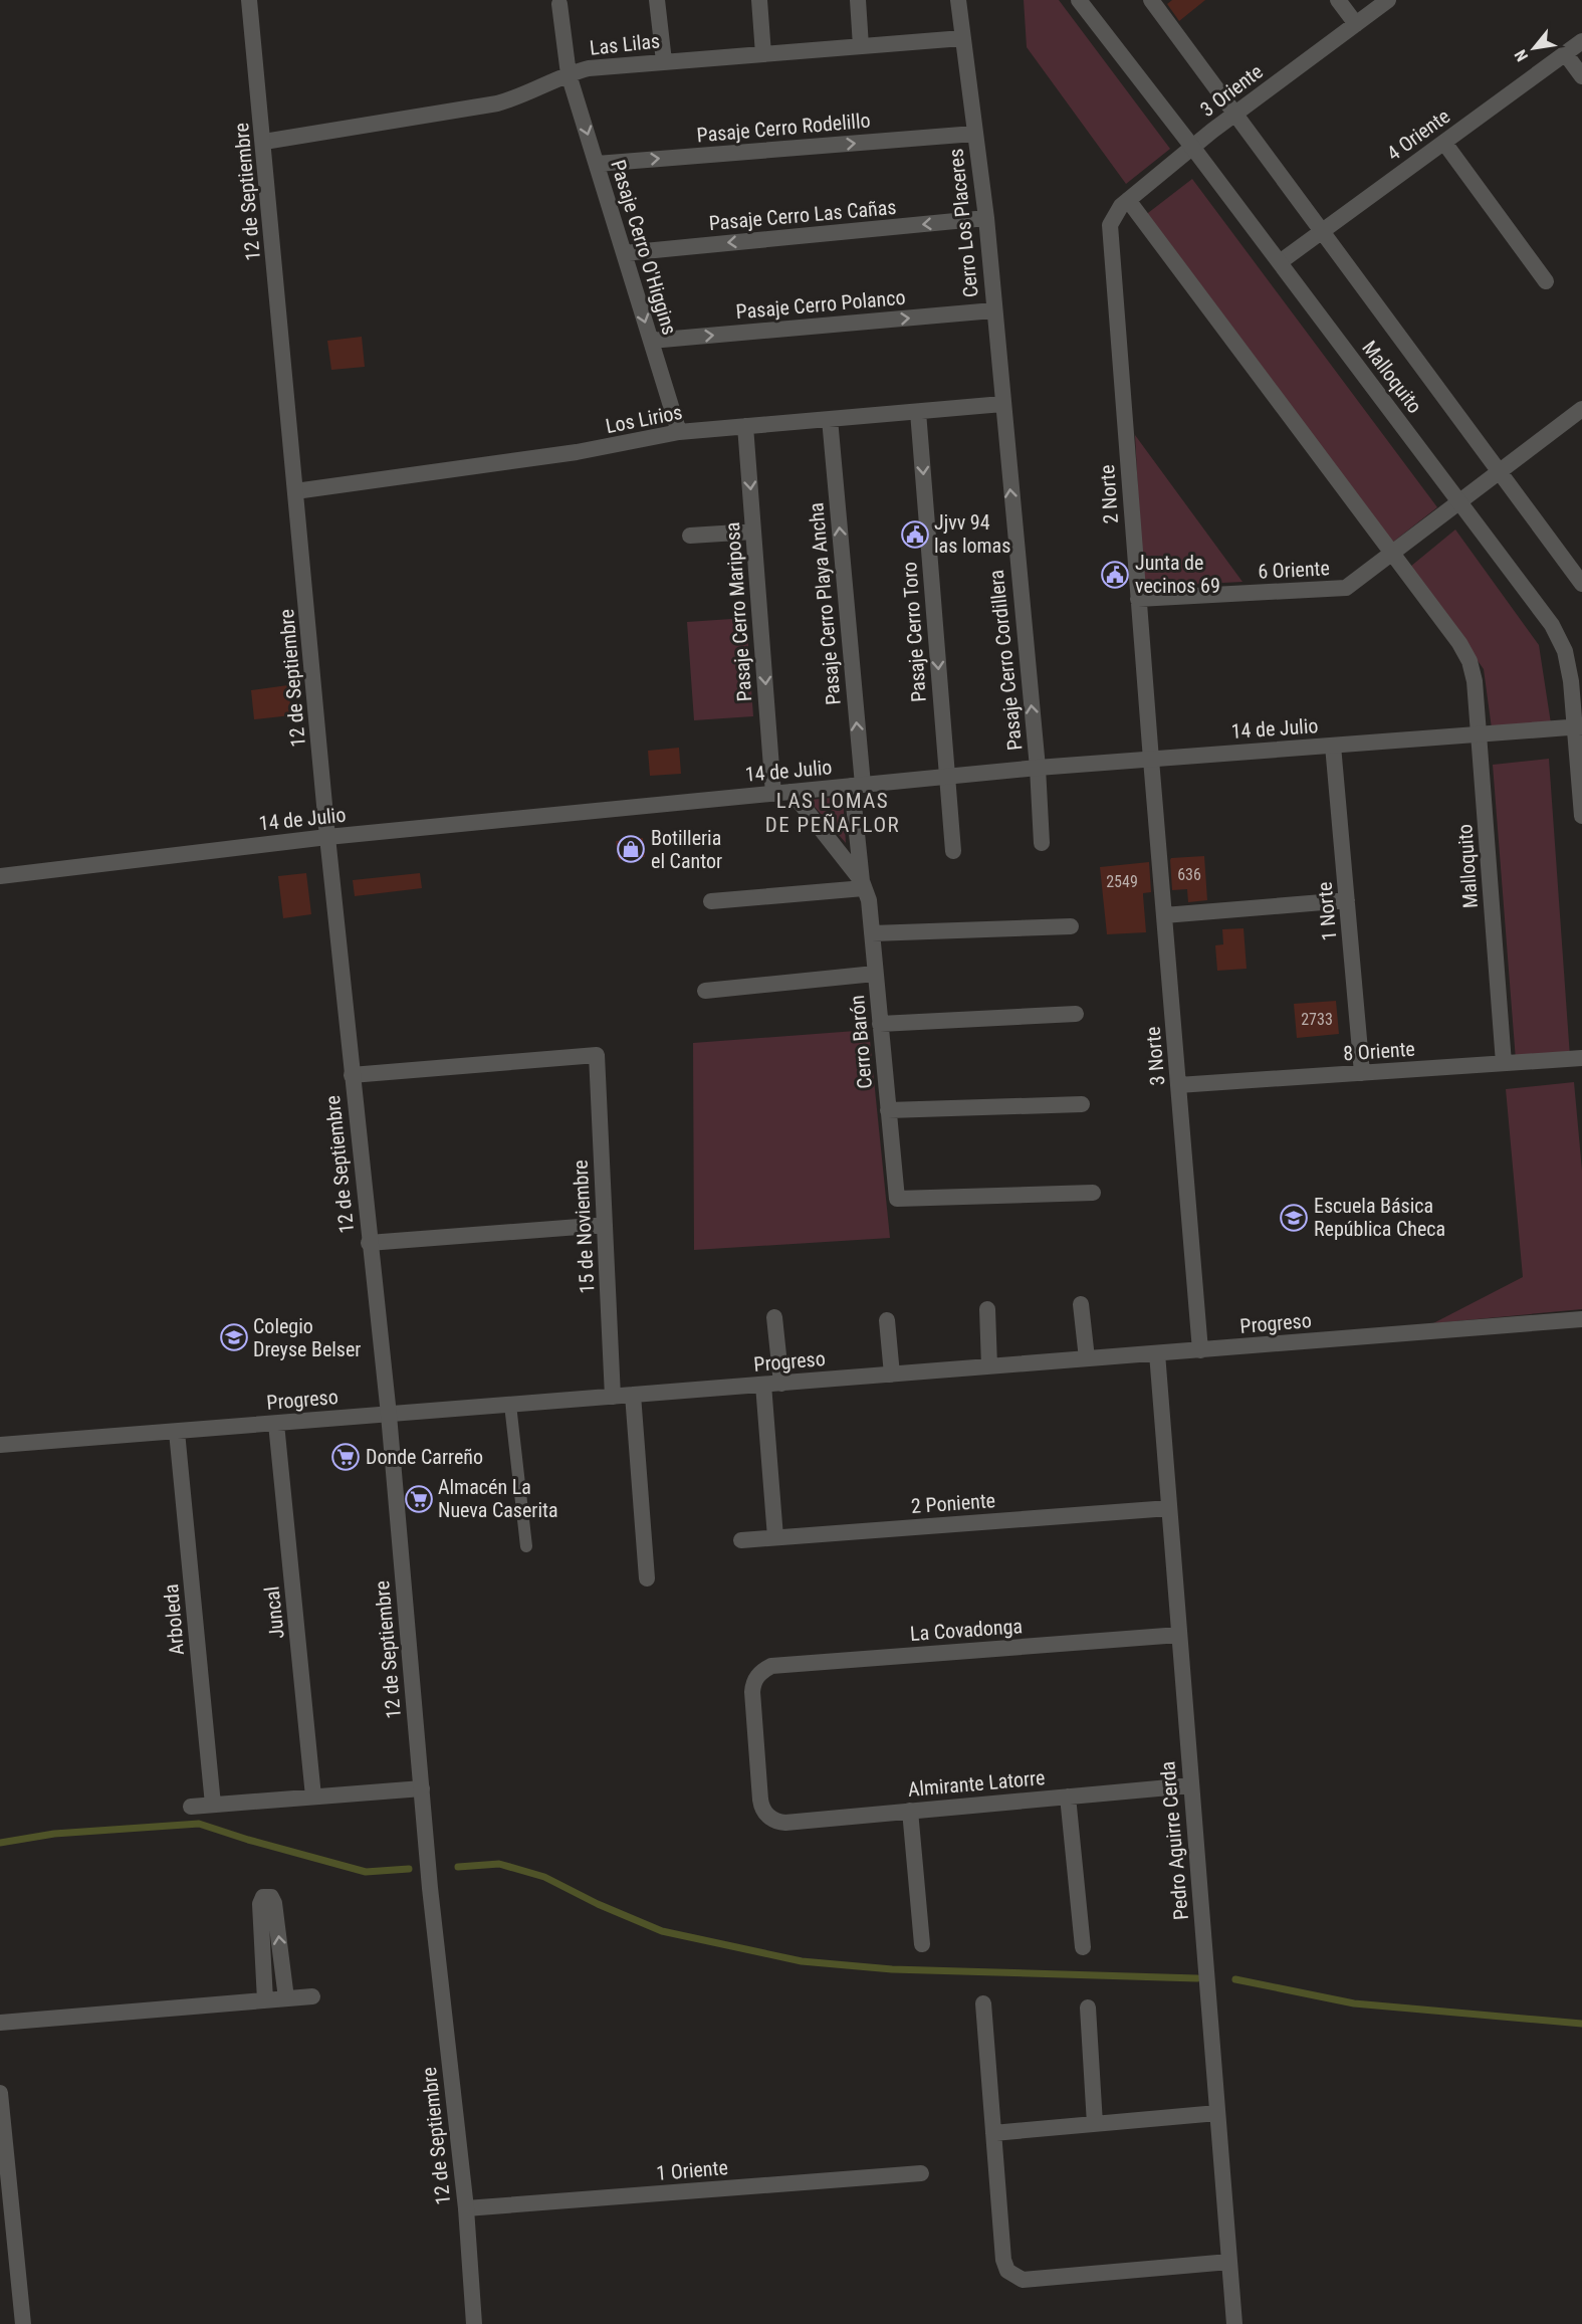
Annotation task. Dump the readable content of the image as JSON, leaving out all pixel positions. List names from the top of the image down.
{
  "streets": {
    "street": [
      "Las Lilas",
      "3 Oriente",
      "Pasaje Cerro Rodelillo",
      "4 Oriente",
      "12 de Septiembre",
      "Pasaje Cerro Las Cañas",
      "Cerro Los Placeres",
      "Pasaje Cerro O'Higgins",
      "Pasaje Cerro Polanco",
      "Malloquito",
      "Los Lirios",
      "2 Norte",
      "6 Oriente",
      "Pasaje Cerro Playa Ancha",
      "Pasaje Cerro Mariposa",
      "Pasaje Cerro Toro",
      "Pasaje Cerro Cordillera",
      "14 de Julio",
      "1 Norte",
      "Cerro Barón",
      "8 Oriente",
      "3 Norte",
      "15 de Noviembre",
      "Progreso",
      "2 Poniente",
      "Juncal",
      "Arboleda",
      "La Covadonga",
      "Almirante Latorre",
      "Pedro Aguirre Cerda",
      "1 Oriente"
    ]
  },
  "crossings": [
    ["Las Lilas", "12 de Septiembre"],
    ["Las Lilas", "Cerro Los Placeres"],
    ["Las Lilas", "Pasaje Cerro O'Higgins"],
    ["3 Oriente", "Malloquito"],
    ["3 Oriente", "2 Norte"],
    ["Pasaje Cerro Rodelillo", "Cerro Los Placeres"],
    ["Pasaje Cerro Rodelillo", "Pasaje Cerro O'Higgins"],
    ["4 Oriente", "Malloquito"],
    ["12 de Septiembre", "Los Lirios"],
    ["12 de Septiembre", "14 de Julio"],
    ["12 de Septiembre", "15 de Noviembre"],
    ["12 de Septiembre", "Progreso"],
    ["12 de Septiembre", "1 Oriente"],
    ["Pasaje Cerro Las Cañas", "Cerro Los Placeres"],
    ["Pasaje Cerro Las Cañas", "Pasaje Cerro O'Higgins"],
    ["Cerro Los Placeres", "Pasaje Cerro Polanco"],
    ["Cerro Los Placeres", "Los Lirios"],
    ["Cerro Los Placeres", "Pasaje Cerro Cordillera"],
    ["Pasaje Cerro O'Higgins", "Pasaje Cerro Polanco"],
    ["Pasaje Cerro O'Higgins", "Los Lirios"],
    ["Malloquito", "6 Oriente"],
    ["Malloquito", "14 de Julio"],
    ["Malloquito", "8 Oriente"],
    ["Los Lirios", "Pasaje Cerro Playa Ancha"],
    ["Los Lirios", "Pasaje Cerro Mariposa"],
    ["Los Lirios", "Pasaje Cerro Toro"],
    ["Los Lirios", "Pasaje Cerro Cordillera"],
    ["2 Norte", "6 Oriente"],
    ["2 Norte", "14 de Julio"],
    ["2 Norte", "3 Norte"],
    ["Pasaje Cerro Playa Ancha", "14 de Julio"],
    ["Pasaje Cerro Playa Ancha", "Cerro Barón"],
    ["Pasaje Cerro Mariposa", "14 de Julio"],
    ["Pasaje Cerro Toro", "14 de Julio"],
    ["Pasaje Cerro Cordillera", "14 de Julio"],
    ["14 de Julio", "1 Norte"],
    ["14 de Julio", "Cerro Barón"],
    ["14 de Julio", "3 Norte"],
    ["1 Norte", "8 Oriente"],
    ["8 Oriente", "3 Norte"],
    ["3 Norte", "Progreso"],
    ["15 de Noviembre", "Progreso"],
    ["Progreso", "Juncal"],
    ["Progreso", "Arboleda"],
    ["Progreso", "Pedro Aguirre Cerda"],
    ["2 Poniente", "Pedro Aguirre Cerda"],
    ["La Covadonga", "Almirante Latorre"],
    ["La Covadonga", "Pedro Aguirre Cerda"],
    ["Almirante Latorre", "Pedro Aguirre Cerda"]
  ],
  "one_way": [
    "Pasaje Cerro Rodelillo",
    "Pasaje Cerro Las Cañas",
    "Pasaje Cerro O'Higgins",
    "Pasaje Cerro Polanco",
    "Pasaje Cerro Playa Ancha",
    "Pasaje Cerro Mariposa",
    "Pasaje Cerro Toro",
    "Pasaje Cerro Cordillera"
  ],
  "districts": ["LAS LOMAS DE PEÑAFLOR"],
  "places": {
    "public building": ["Jjvv 94 las lomas", "Junta de vecinos 69"],
    "shop": ["Botilleria el Cantor"],
    "school or university": ["Escuela Básica República Checa", "Colegio Dreyse Belser"],
    "supermarket": ["Donde Carreño", "Almacén La Nueva Caserita"]
  },
  "house_numbers": ["636", "2549", "2733"],
  "north": "bottom left"
}
